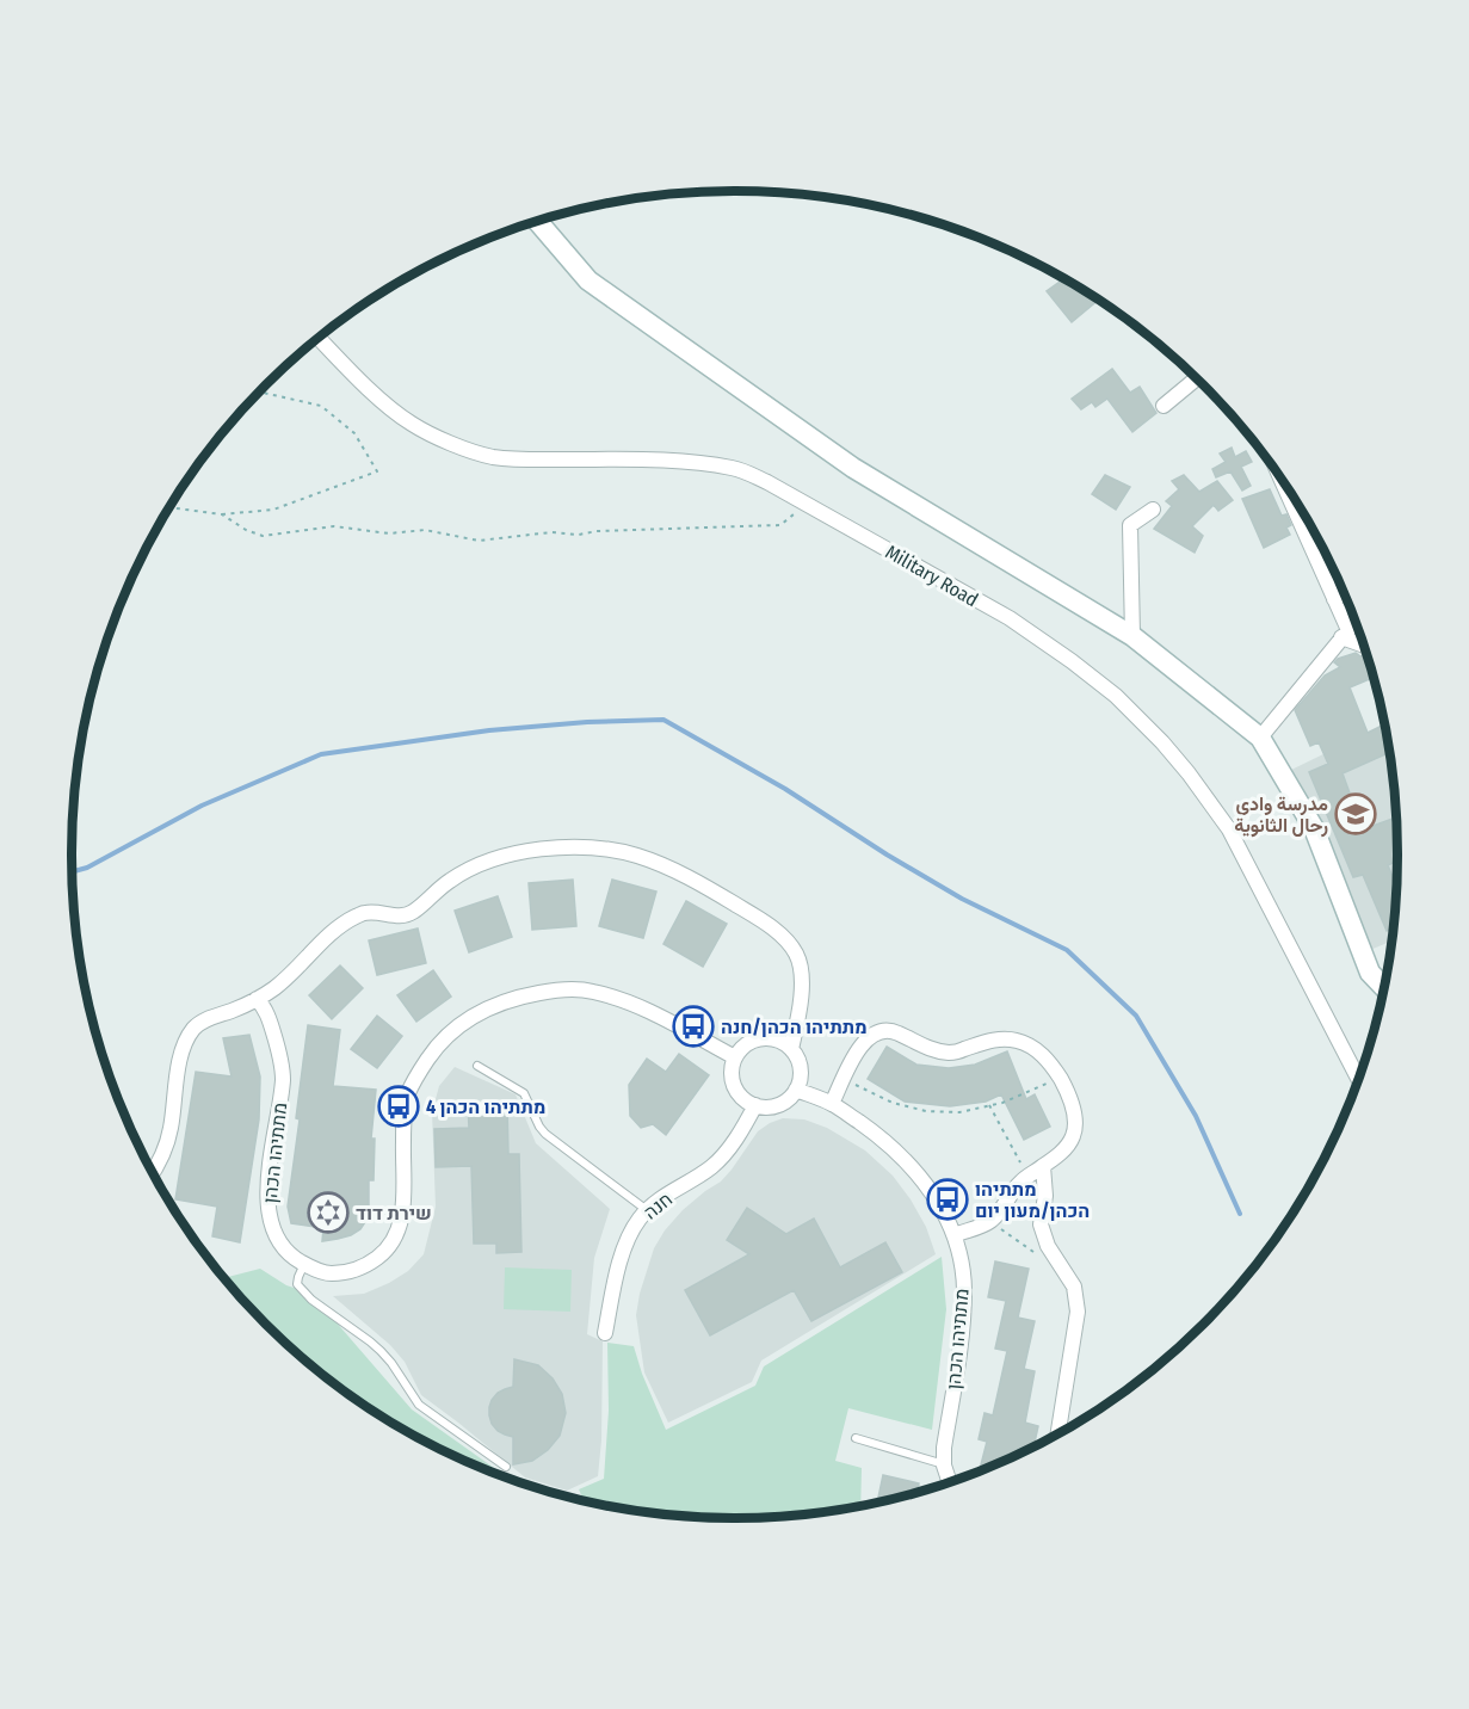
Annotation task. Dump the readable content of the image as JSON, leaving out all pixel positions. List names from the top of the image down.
{
  "streets": {
    "street": ["Military Road", "מתתיהו הכהן", "חנה"]
  },
  "crossings": [
    ["מתתיהו הכהן", "חנה"]
  ],
  "places": {
    "school or university": ["مدرسة وادي رحال الثانوية"],
    "bus stop": ["מתתיהו הכהן/חנה", "מתתיהו הכהן 4", "מתתיהו הכהן/מעון יום"],
    "synagogue": ["שירת דוד"]
  }
}
